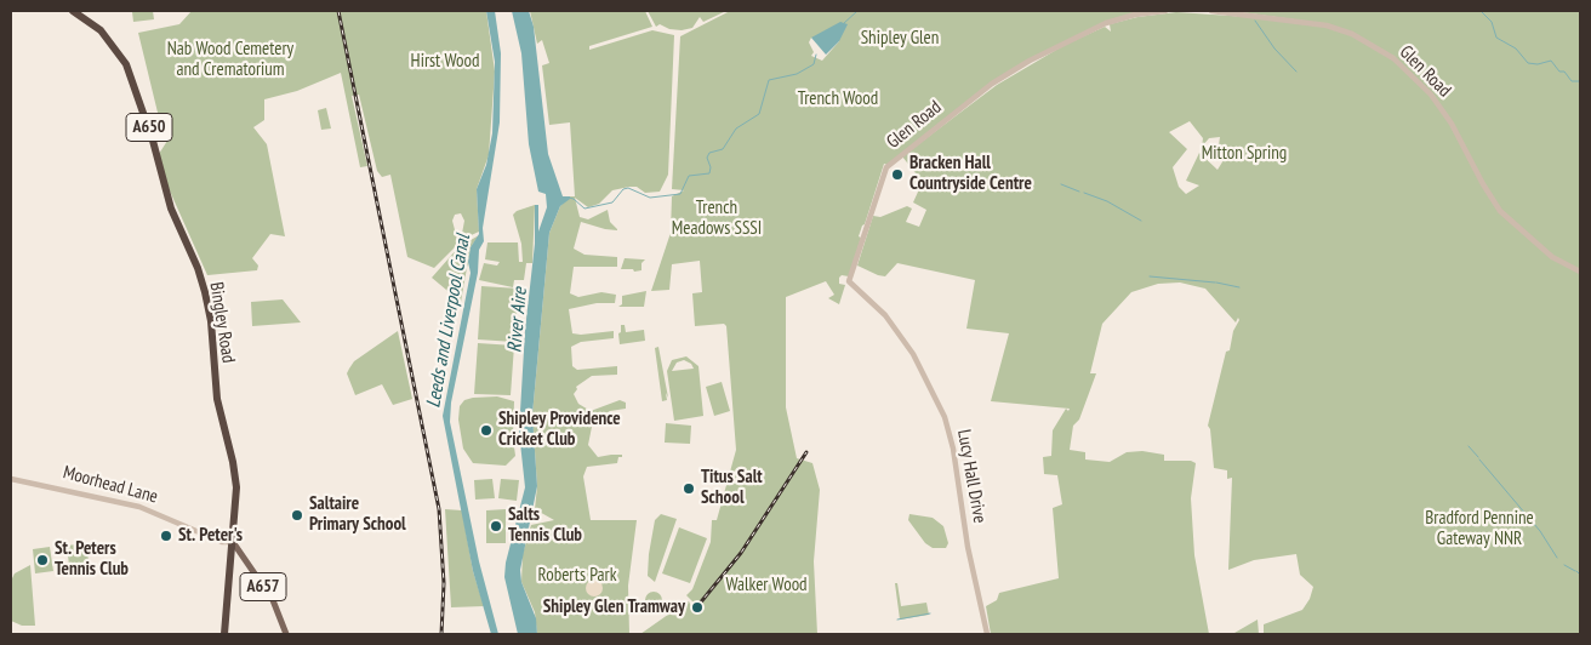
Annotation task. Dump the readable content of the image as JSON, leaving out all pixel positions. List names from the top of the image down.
{
  "streets": {
    "highway": ["A650", "Bingley Road"],
    "main road": ["A657"],
    "street": ["Glen Road", "Lucy Hall Drive", "Moorhead Lane"]
  },
  "crossings": [
    ["Glen Road", "Lucy Hall Drive"],
    ["Bingley Road", "Moorhead Lane"],
    ["Bingley Road", "A657"],
    ["Moorhead Lane", "A657"]
  ],
  "water": ["River Aire", "Leeds and Liverpool Canal"],
  "parks": [
    "Shipley Glen",
    "Nab Wood Cemetery and Crematorium",
    "Hirst Wood",
    "Trench Wood",
    "Mitton Spring",
    "Trench Meadows SSSI",
    "Bradford Pennine Gateway NNR",
    "Roberts Park",
    "Walker Wood"
  ],
  "places": [
    "Bracken Hall Countryside Centre",
    "Shipley Providence Cricket Club",
    "Titus Salt School",
    "Saltaire Primary School",
    "Salts Tennis Club",
    "St. Peter's",
    "St. Peters Tennis Club",
    "Shipley Glen Tramway"
  ]
}
